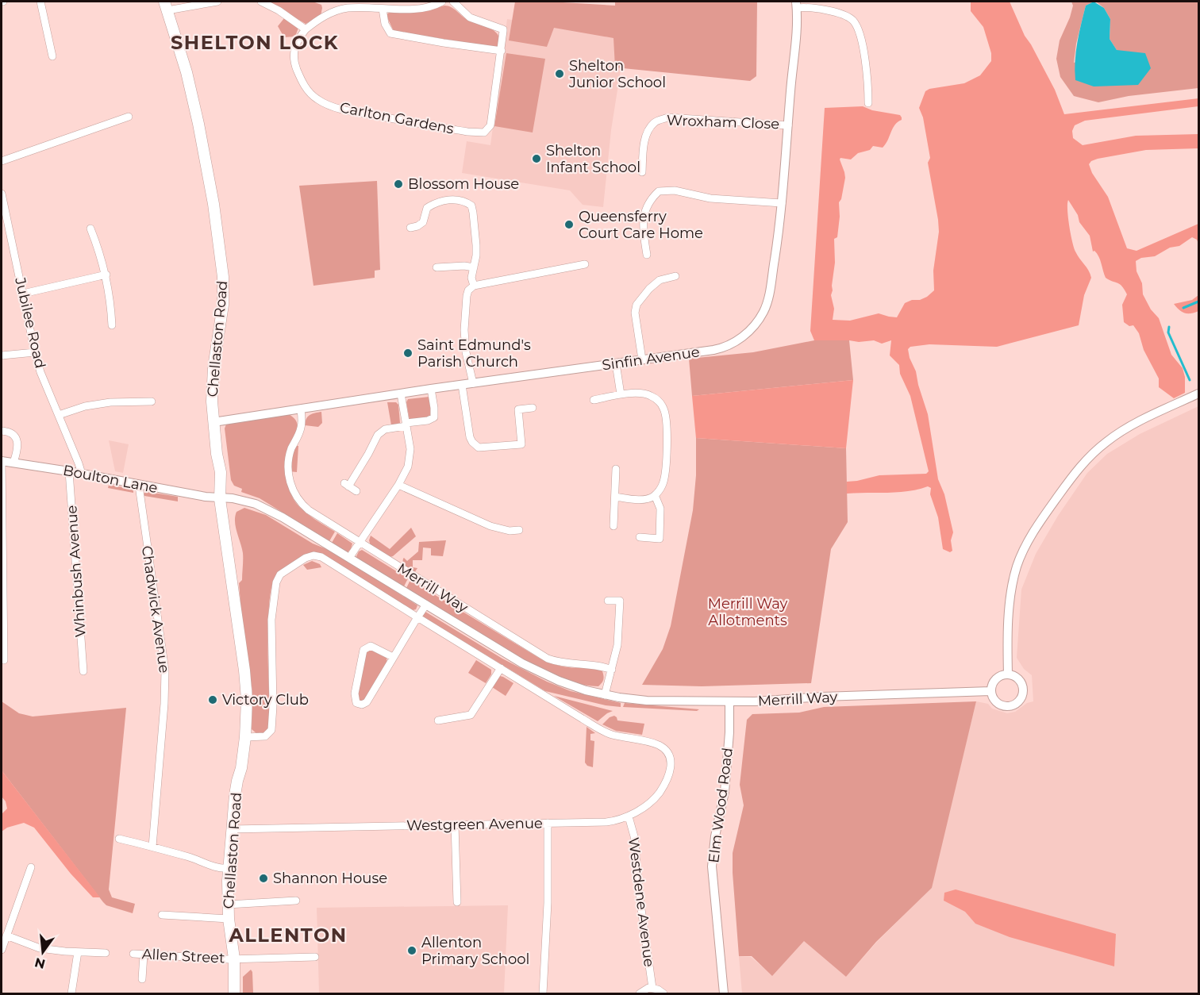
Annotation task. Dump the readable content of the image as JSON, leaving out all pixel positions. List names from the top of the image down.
{
  "streets": {
    "main road": ["Chellaston Road"],
    "street": [
      "Carlton Gardens",
      "Wroxham Close",
      "Jubilee Road",
      "Sinfin Avenue",
      "Boulton Lane",
      "Whinbush Avenue",
      "Merrill Way",
      "Chadwick Avenue",
      "Elm Wood Road",
      "Westgreen Avenue",
      "Westdene Avenue",
      "Allen Street"
    ]
  },
  "crossings": [
    ["Wroxham Close", "Sinfin Avenue"],
    ["Jubilee Road", "Boulton Lane"],
    ["Chellaston Road", "Sinfin Avenue"],
    ["Chellaston Road", "Boulton Lane"],
    ["Chellaston Road", "Merrill Way"],
    ["Chellaston Road", "Westgreen Avenue"],
    ["Chellaston Road", "Allen Street"],
    ["Boulton Lane", "Whinbush Avenue"],
    ["Boulton Lane", "Merrill Way"],
    ["Boulton Lane", "Chadwick Avenue"],
    ["Merrill Way", "Elm Wood Road"],
    ["Westgreen Avenue", "Westdene Avenue"]
  ],
  "districts": ["SHELTON LOCK", "ALLENTON"],
  "parks": ["Merrill Way Allotments"],
  "places": [
    "Shelton Junior School",
    "Shelton Infant School",
    "Blossom House",
    "Queensferry Court Care Home",
    "Saint Edmund's Parish Church",
    "Victory Club",
    "Shannon House",
    "Allenton Primary School"
  ],
  "north": "bottom"
}
